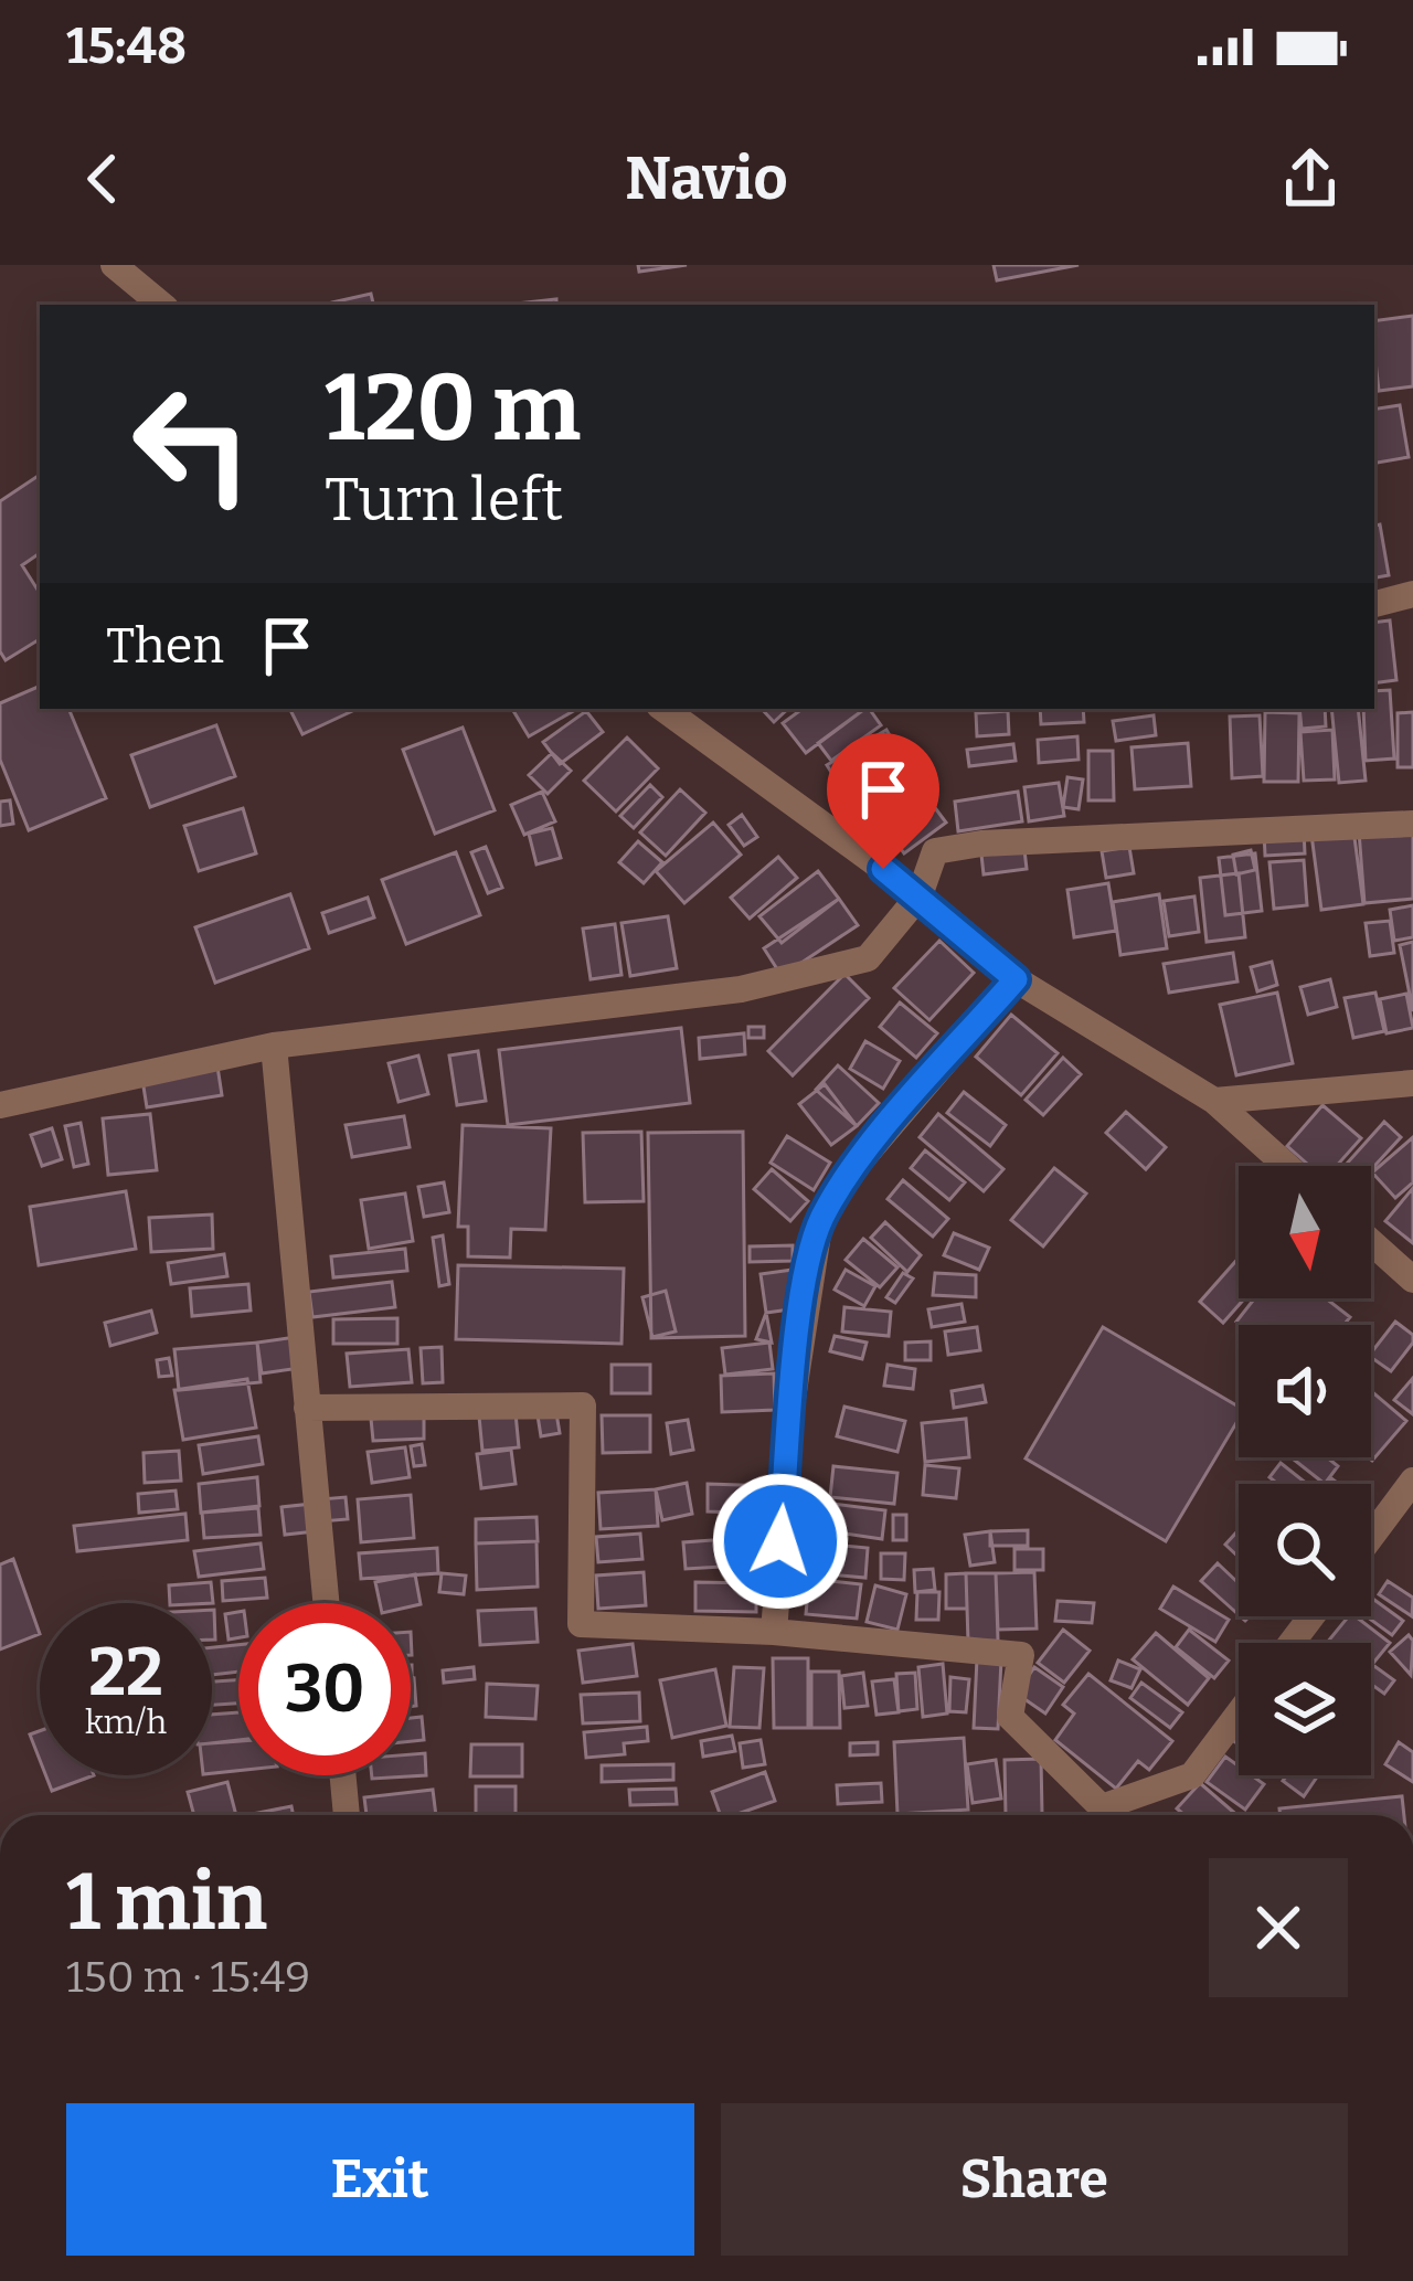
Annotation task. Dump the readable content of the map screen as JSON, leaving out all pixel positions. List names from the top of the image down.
{
  "north": "bottom",
  "page": {
    "status": "15:48",
    "header": "Navio",
    "turn": ["120 m", "Turn left"],
    "then": "Then",
    "speed": "22 km/h",
    "limit": "30",
    "heading": ["1 min", "150 m · 15:49"],
    "buttons": ["Exit", "Share"]
  }
}
